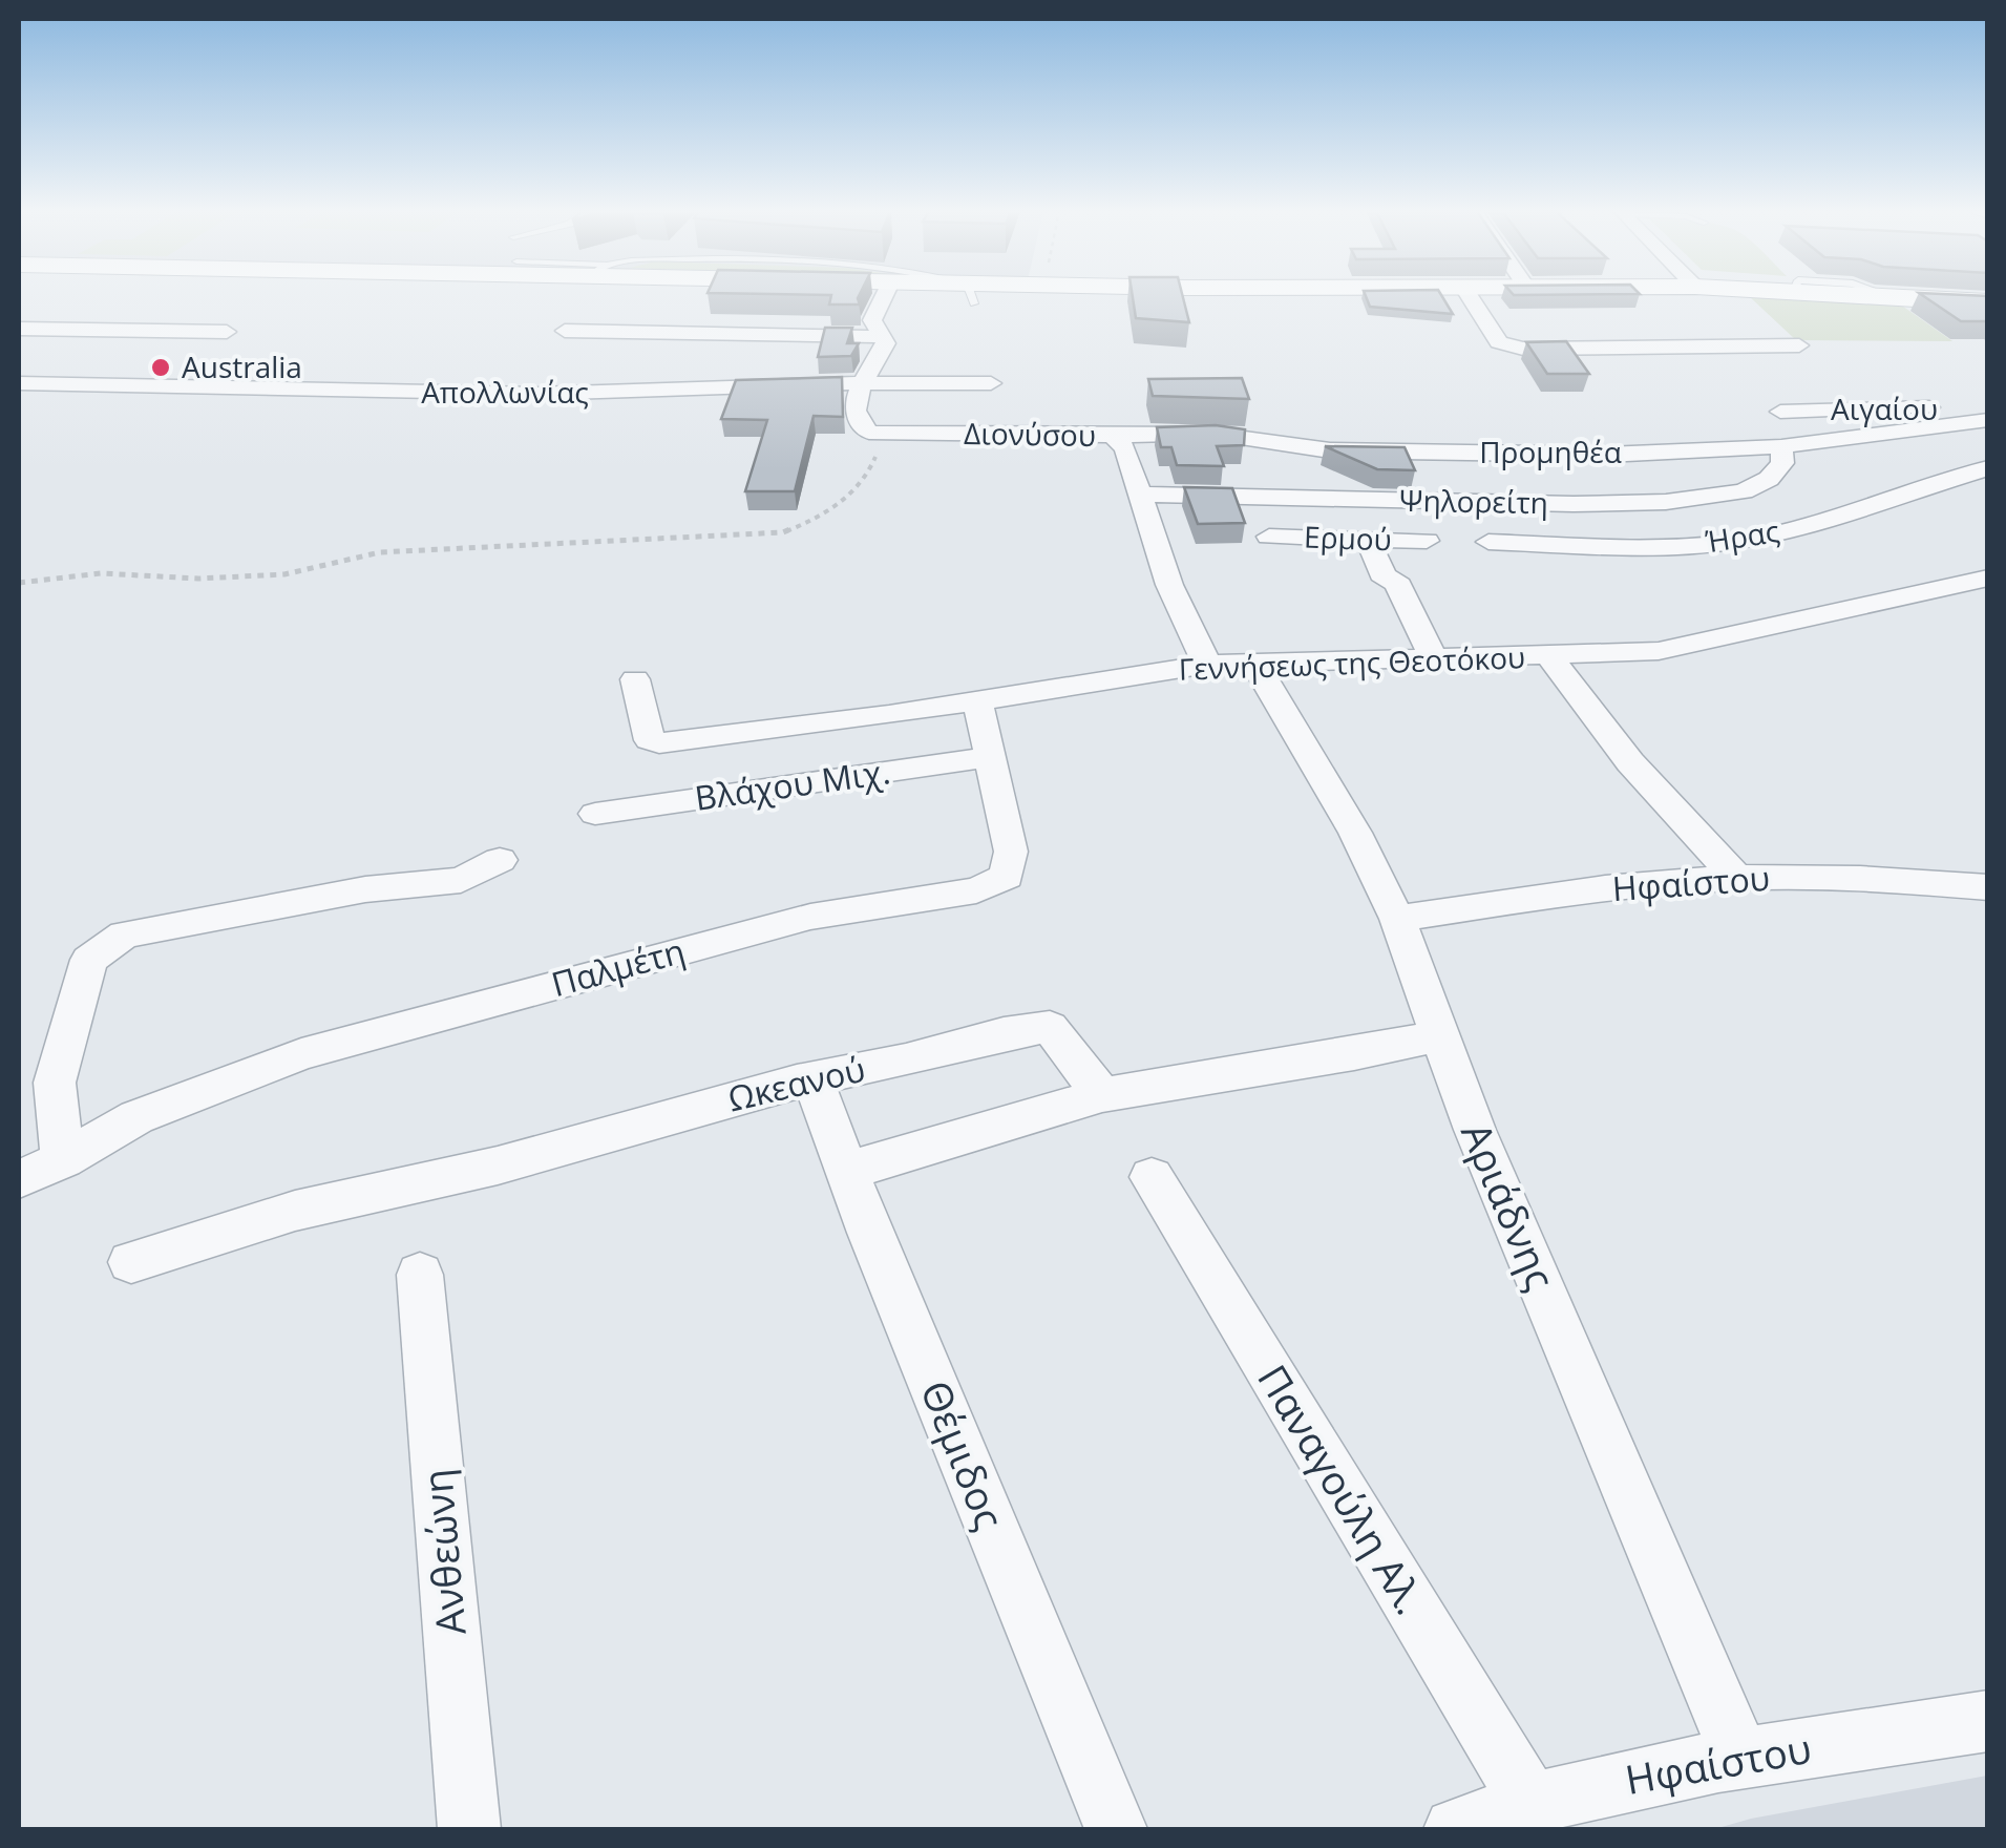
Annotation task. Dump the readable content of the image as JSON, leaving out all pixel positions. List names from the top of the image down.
{
  "streets": {
    "street": [
      "Απολλωνίας",
      "Αιγαίου",
      "Διονύσου",
      "Προμηθέα",
      "Ψηλορείτη",
      "Ήρας",
      "Ερμού",
      "Γεννήσεως της Θεοτόκου",
      "Βλάχου Μιχ.",
      "Ηφαίστου",
      "Παλμέτη",
      "Ωκεανού",
      "Αριάδνης",
      "Θέμιδος",
      "Παναγούλη Αλ.",
      "Ανθεώνη"
    ]
  },
  "crossings": [
    ["Αιγαίου", "Προμηθέα"],
    ["Διονύσου", "Προμηθέα"],
    ["Διονύσου", "Ψηλορείτη"],
    ["Διονύσου", "Γεννήσεως της Θεοτόκου"],
    ["Προμηθέα", "Ψηλορείτη"],
    ["Γεννήσεως της Θεοτόκου", "Παλμέτη"],
    ["Γεννήσεως της Θεοτόκου", "Αριάδνης"],
    ["Βλάχου Μιχ.", "Παλμέτη"],
    ["Ηφαίστου", "Αριάδνης"],
    ["Ηφαίστου", "Παναγούλη Αλ."],
    ["Ωκεανού", "Θέμιδος"]
  ],
  "places": ["Australia"]
}
